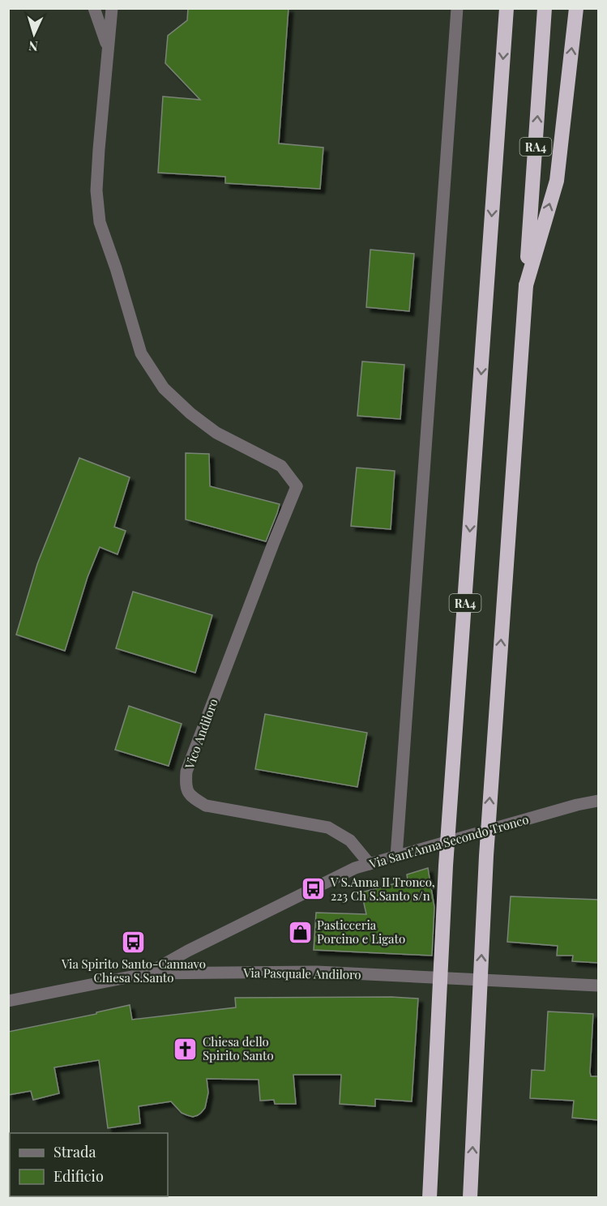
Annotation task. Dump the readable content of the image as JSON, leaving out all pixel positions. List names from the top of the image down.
{
  "streets": {
    "highway": ["RA4"],
    "street": ["Vico Andiloro", "Via Sant'Anna Secondo Tronco", "Via Pasquale Andiloro"]
  },
  "crossings": [
    ["Vico Andiloro", "Via Sant'Anna Secondo Tronco"],
    ["Via Sant'Anna Secondo Tronco", "Via Pasquale Andiloro"]
  ],
  "places": {
    "bus stop": ["V S.Anna II Tronco, 223 Ch S.Santo s/n", "Via Spirito Santo-Cannavo Chiesa S.Santo"],
    "shop": ["Pasticceria Porcino e Ligato"],
    "church": ["Chiesa dello Spirito Santo"]
  },
  "legend": ["Strada", "Edificio"],
  "north": "bottom"
}
